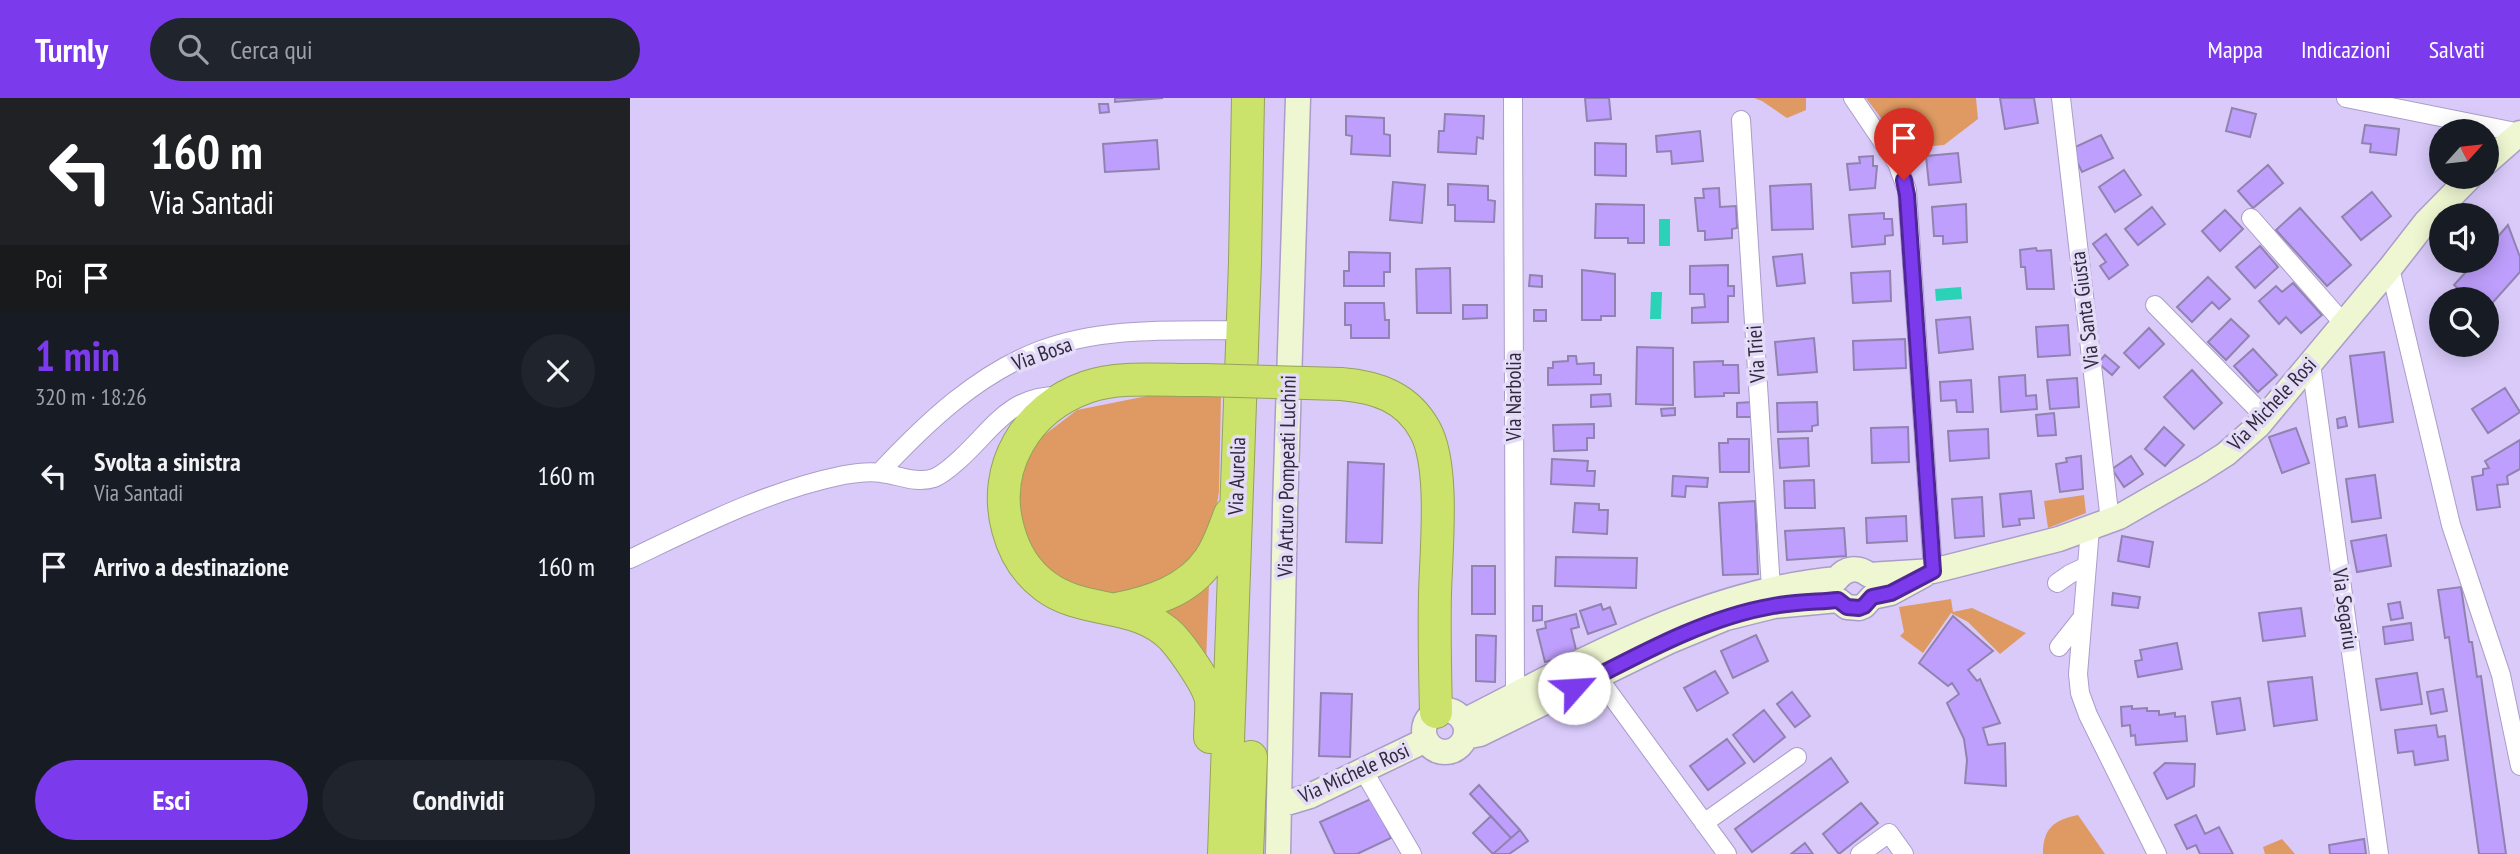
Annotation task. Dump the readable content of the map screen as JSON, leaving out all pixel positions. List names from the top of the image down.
{
  "streets": {
    "highway": ["Via Aurelia"],
    "street": [
      "Via Santa Giusta",
      "Via Bosa",
      "Via Triei",
      "Via Narbolia",
      "Via Michele Rosi",
      "Via Arturo Pompeati Luchini",
      "Via Segariu"
    ]
  },
  "crossings": [
    ["Via Santa Giusta", "Via Michele Rosi"],
    ["Via Bosa", "Via Aurelia"],
    ["Via Triei", "Via Michele Rosi"],
    ["Via Narbolia", "Via Michele Rosi"],
    ["Via Michele Rosi", "Via Arturo Pompeati Luchini"],
    ["Via Michele Rosi", "Via Segariu"]
  ],
  "north": "top right",
  "page": {
    "header": "Turnly",
    "search": "Cerca qui",
    "nav": ["Mappa", "Indicazioni", "Salvati"],
    "turn": ["160 m", "Via Santadi"],
    "then": "Poi",
    "heading": ["1 min", "320 m · 18:26"],
    "list": [
      {
        "name": "Svolta a sinistra",
        "note": "Via Santadi",
        "value": "160 m"
      },
      {
        "name": "Arrivo a destinazione",
        "value": "160 m"
      }
    ],
    "buttons": ["Esci", "Condividi"]
  }
}
